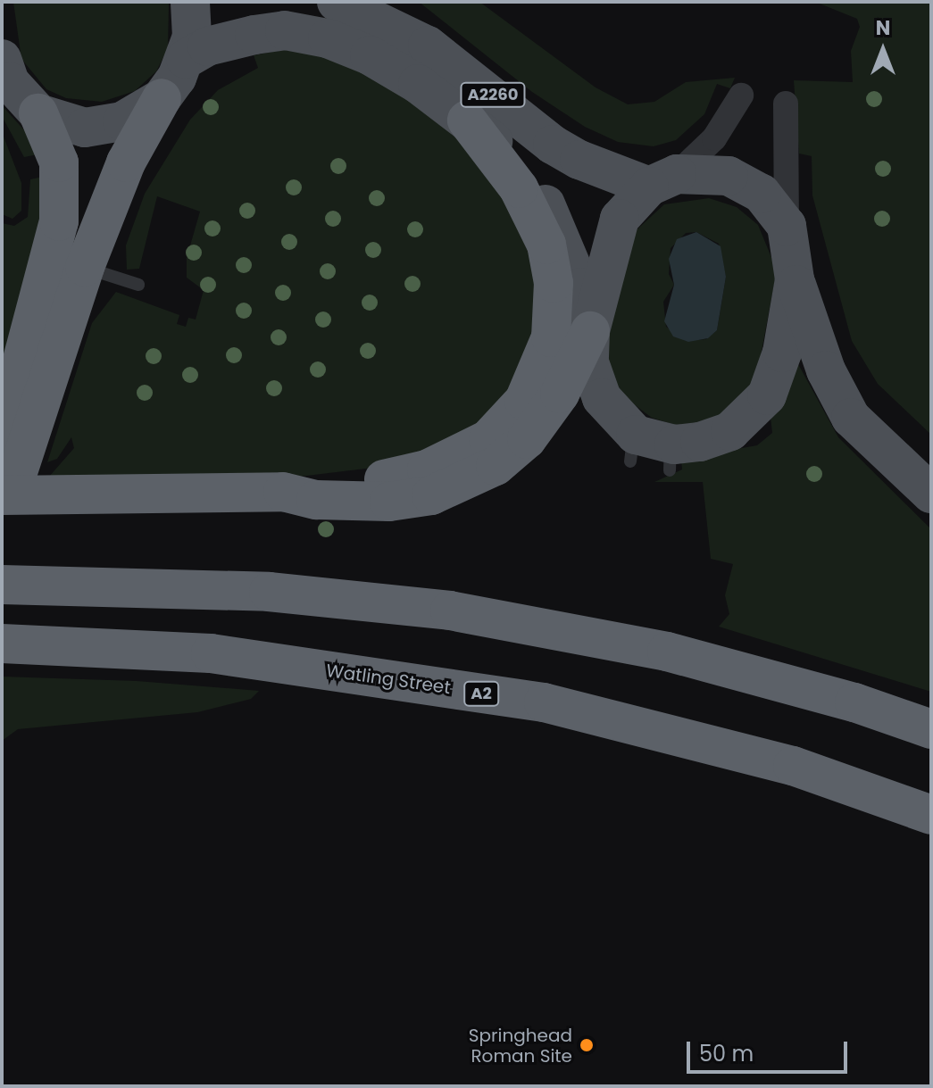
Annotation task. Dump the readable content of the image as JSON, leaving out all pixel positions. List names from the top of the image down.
{
  "streets": {
    "highway": ["Watling Street", "A2"],
    "main road": ["A2260"]
  },
  "places": ["Springhead Roman Site"],
  "scale_bar": "50 m",
  "north": "top"
}
